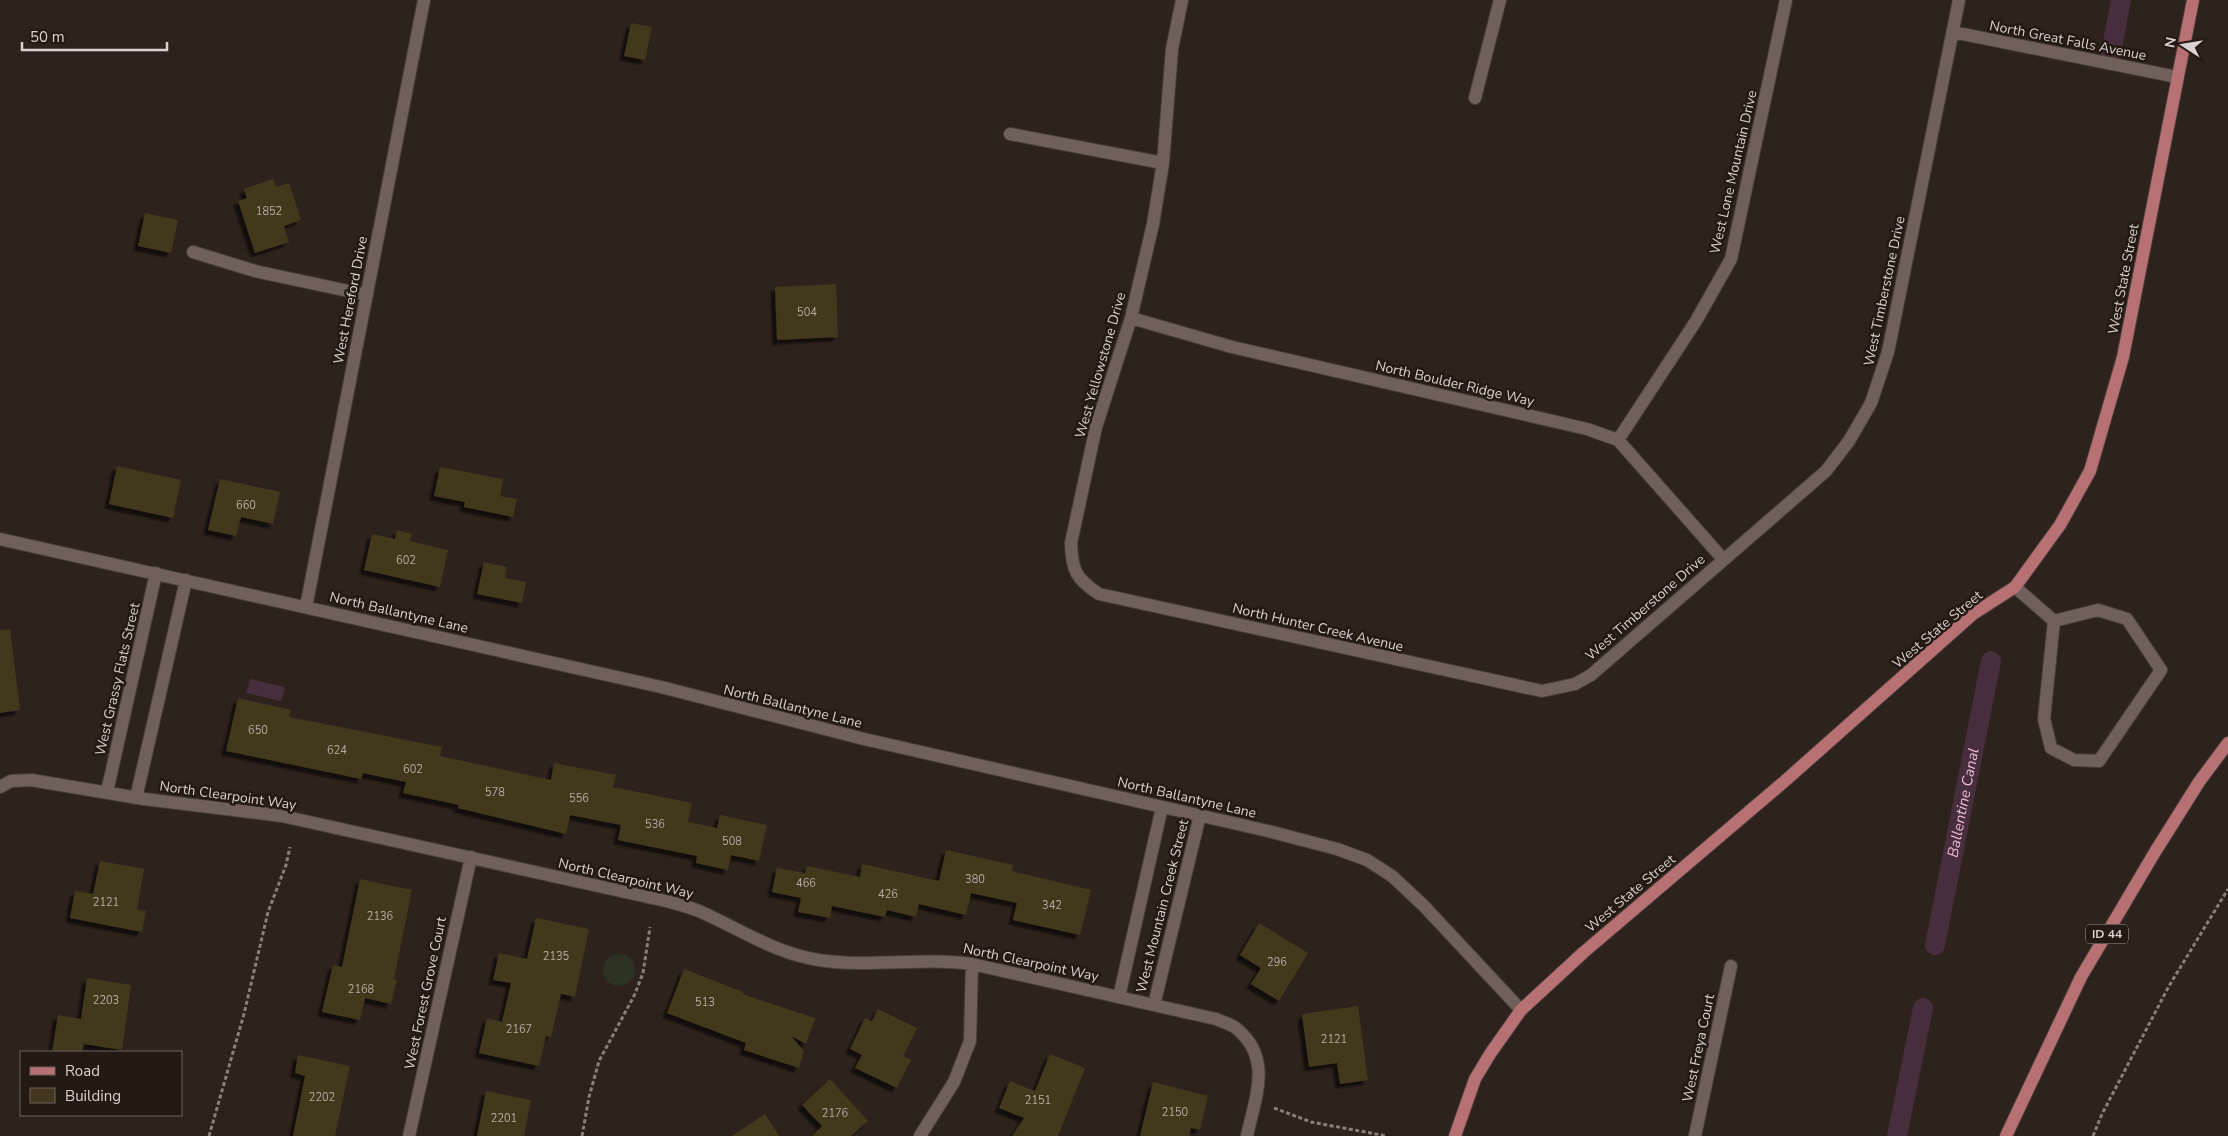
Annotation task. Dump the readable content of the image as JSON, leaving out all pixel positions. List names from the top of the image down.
{
  "streets": {
    "main road": ["West State Street", "ID 44"],
    "street": [
      "North Great Falls Avenue",
      "West Lone Mountain Drive",
      "West Timberstone Drive",
      "West Hereford Drive",
      "West Yellowstone Drive",
      "North Boulder Ridge Way",
      "North Ballantyne Lane",
      "North Hunter Creek Avenue",
      "West Grassy Flats Street",
      "North Clearpoint Way",
      "West Mountain Creek Street",
      "West Forest Grove Court",
      "West Freya Court"
    ]
  },
  "crossings": [
    ["North Great Falls Avenue", "West State Street"],
    ["North Great Falls Avenue", "West Timberstone Drive"],
    ["West Lone Mountain Drive", "North Boulder Ridge Way"],
    ["West State Street", "North Ballantyne Lane"],
    ["West Timberstone Drive", "North Boulder Ridge Way"],
    ["West Timberstone Drive", "North Hunter Creek Avenue"],
    ["West Hereford Drive", "North Ballantyne Lane"],
    ["West Yellowstone Drive", "North Boulder Ridge Way"],
    ["West Yellowstone Drive", "North Hunter Creek Avenue"],
    ["North Ballantyne Lane", "West Grassy Flats Street"],
    ["North Ballantyne Lane", "West Mountain Creek Street"],
    ["West Grassy Flats Street", "North Clearpoint Way"],
    ["North Clearpoint Way", "West Mountain Creek Street"],
    ["North Clearpoint Way", "West Forest Grove Court"]
  ],
  "water": ["Ballentine Canal"],
  "house_numbers": [
    "1852",
    "504",
    "660",
    "602",
    "650",
    "624",
    "602",
    "578",
    "556",
    "536",
    "508",
    "380",
    "466",
    "426",
    "2121",
    "342",
    "2136",
    "2135",
    "296",
    "2168",
    "2203",
    "513",
    "2167",
    "2121",
    "2202",
    "2151",
    "2150",
    "2176",
    "2201"
  ],
  "legend": ["Road", "Building"],
  "scale_bar": "50 m",
  "north": "left"
}
